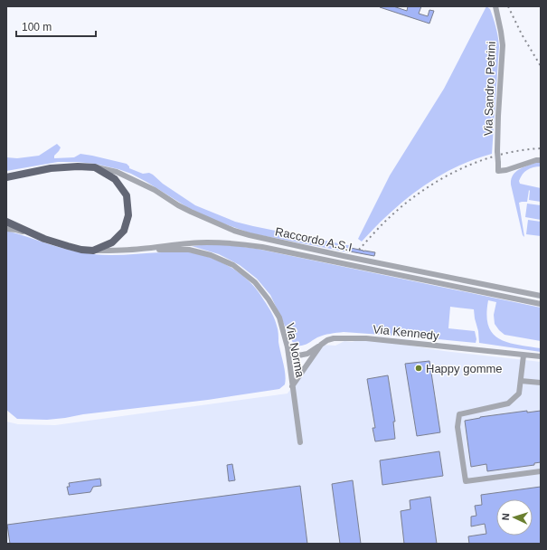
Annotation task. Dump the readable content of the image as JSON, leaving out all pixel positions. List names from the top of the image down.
{
  "streets": {
    "street": [
      "Via Sandro Petrini",
      "Raccordo A.S.I",
      "Via Kennedy",
      "Via Norma"
    ]
  },
  "crossings": [
    ["Raccordo A.S.I", "Via Norma"],
    ["Via Kennedy", "Via Norma"]
  ],
  "places": ["Happy gomme"],
  "scale_bar": "100 m",
  "north": "left"
}
